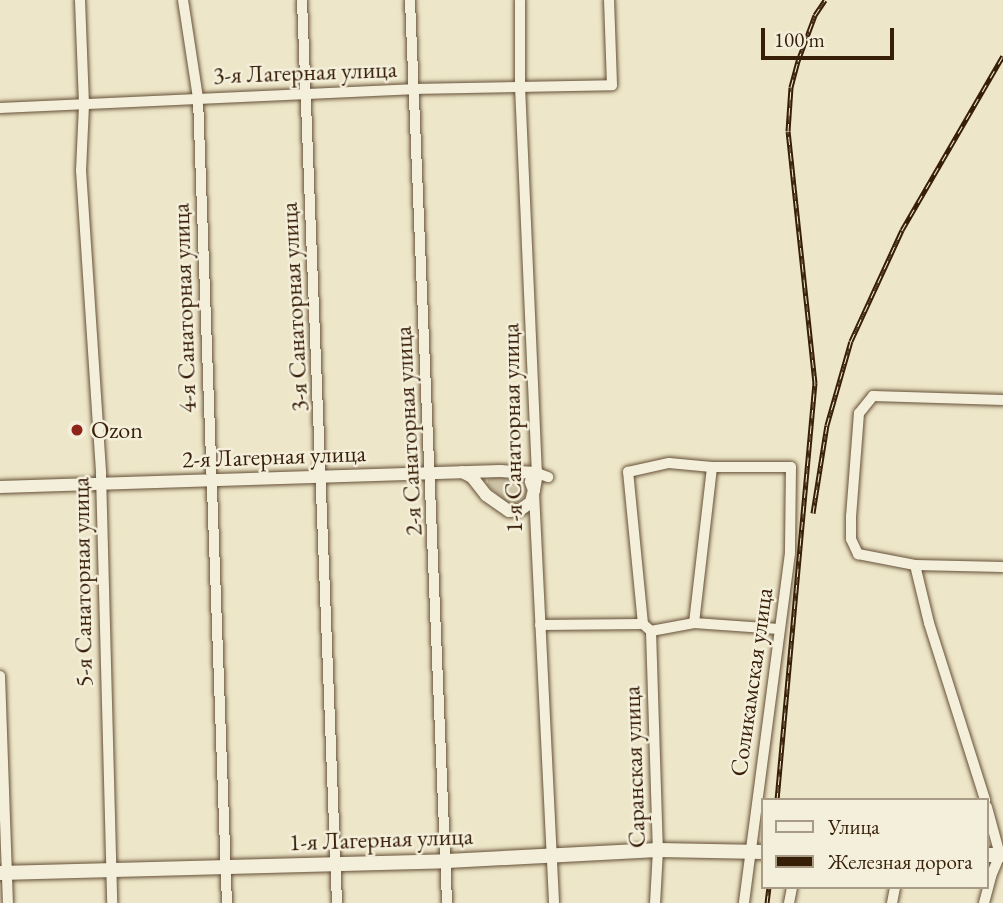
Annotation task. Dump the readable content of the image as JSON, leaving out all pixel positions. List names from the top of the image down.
{
  "streets": {
    "main road": ["1-я Лагерная улица"],
    "street": [
      "3-я Лагерная улица",
      "3-я Санаторная улица",
      "4-я Санаторная улица",
      "1-я Санаторная улица",
      "2-я Санаторная улица",
      "2-я Лагерная улица",
      "5-я Санаторная улица",
      "Соликамская улица",
      "Саранская улица"
    ]
  },
  "crossings": [
    ["3-я Лагерная улица", "3-я Санаторная улица"],
    ["3-я Лагерная улица", "4-я Санаторная улица"],
    ["3-я Лагерная улица", "1-я Санаторная улица"],
    ["3-я Лагерная улица", "2-я Санаторная улица"],
    ["3-я Лагерная улица", "5-я Санаторная улица"],
    ["3-я Санаторная улица", "2-я Лагерная улица"],
    ["3-я Санаторная улица", "1-я Лагерная улица"],
    ["4-я Санаторная улица", "2-я Лагерная улица"],
    ["4-я Санаторная улица", "1-я Лагерная улица"],
    ["1-я Санаторная улица", "2-я Лагерная улица"],
    ["1-я Санаторная улица", "1-я Лагерная улица"],
    ["2-я Санаторная улица", "2-я Лагерная улица"],
    ["2-я Санаторная улица", "1-я Лагерная улица"],
    ["2-я Лагерная улица", "5-я Санаторная улица"],
    ["5-я Санаторная улица", "1-я Лагерная улица"],
    ["Соликамская улица", "Саранская улица"],
    ["Соликамская улица", "1-я Лагерная улица"],
    ["Саранская улица", "1-я Лагерная улица"]
  ],
  "places": ["Ozon"],
  "legend": ["Улица", "Железная дорога"],
  "scale_bar": "100 m"
}
